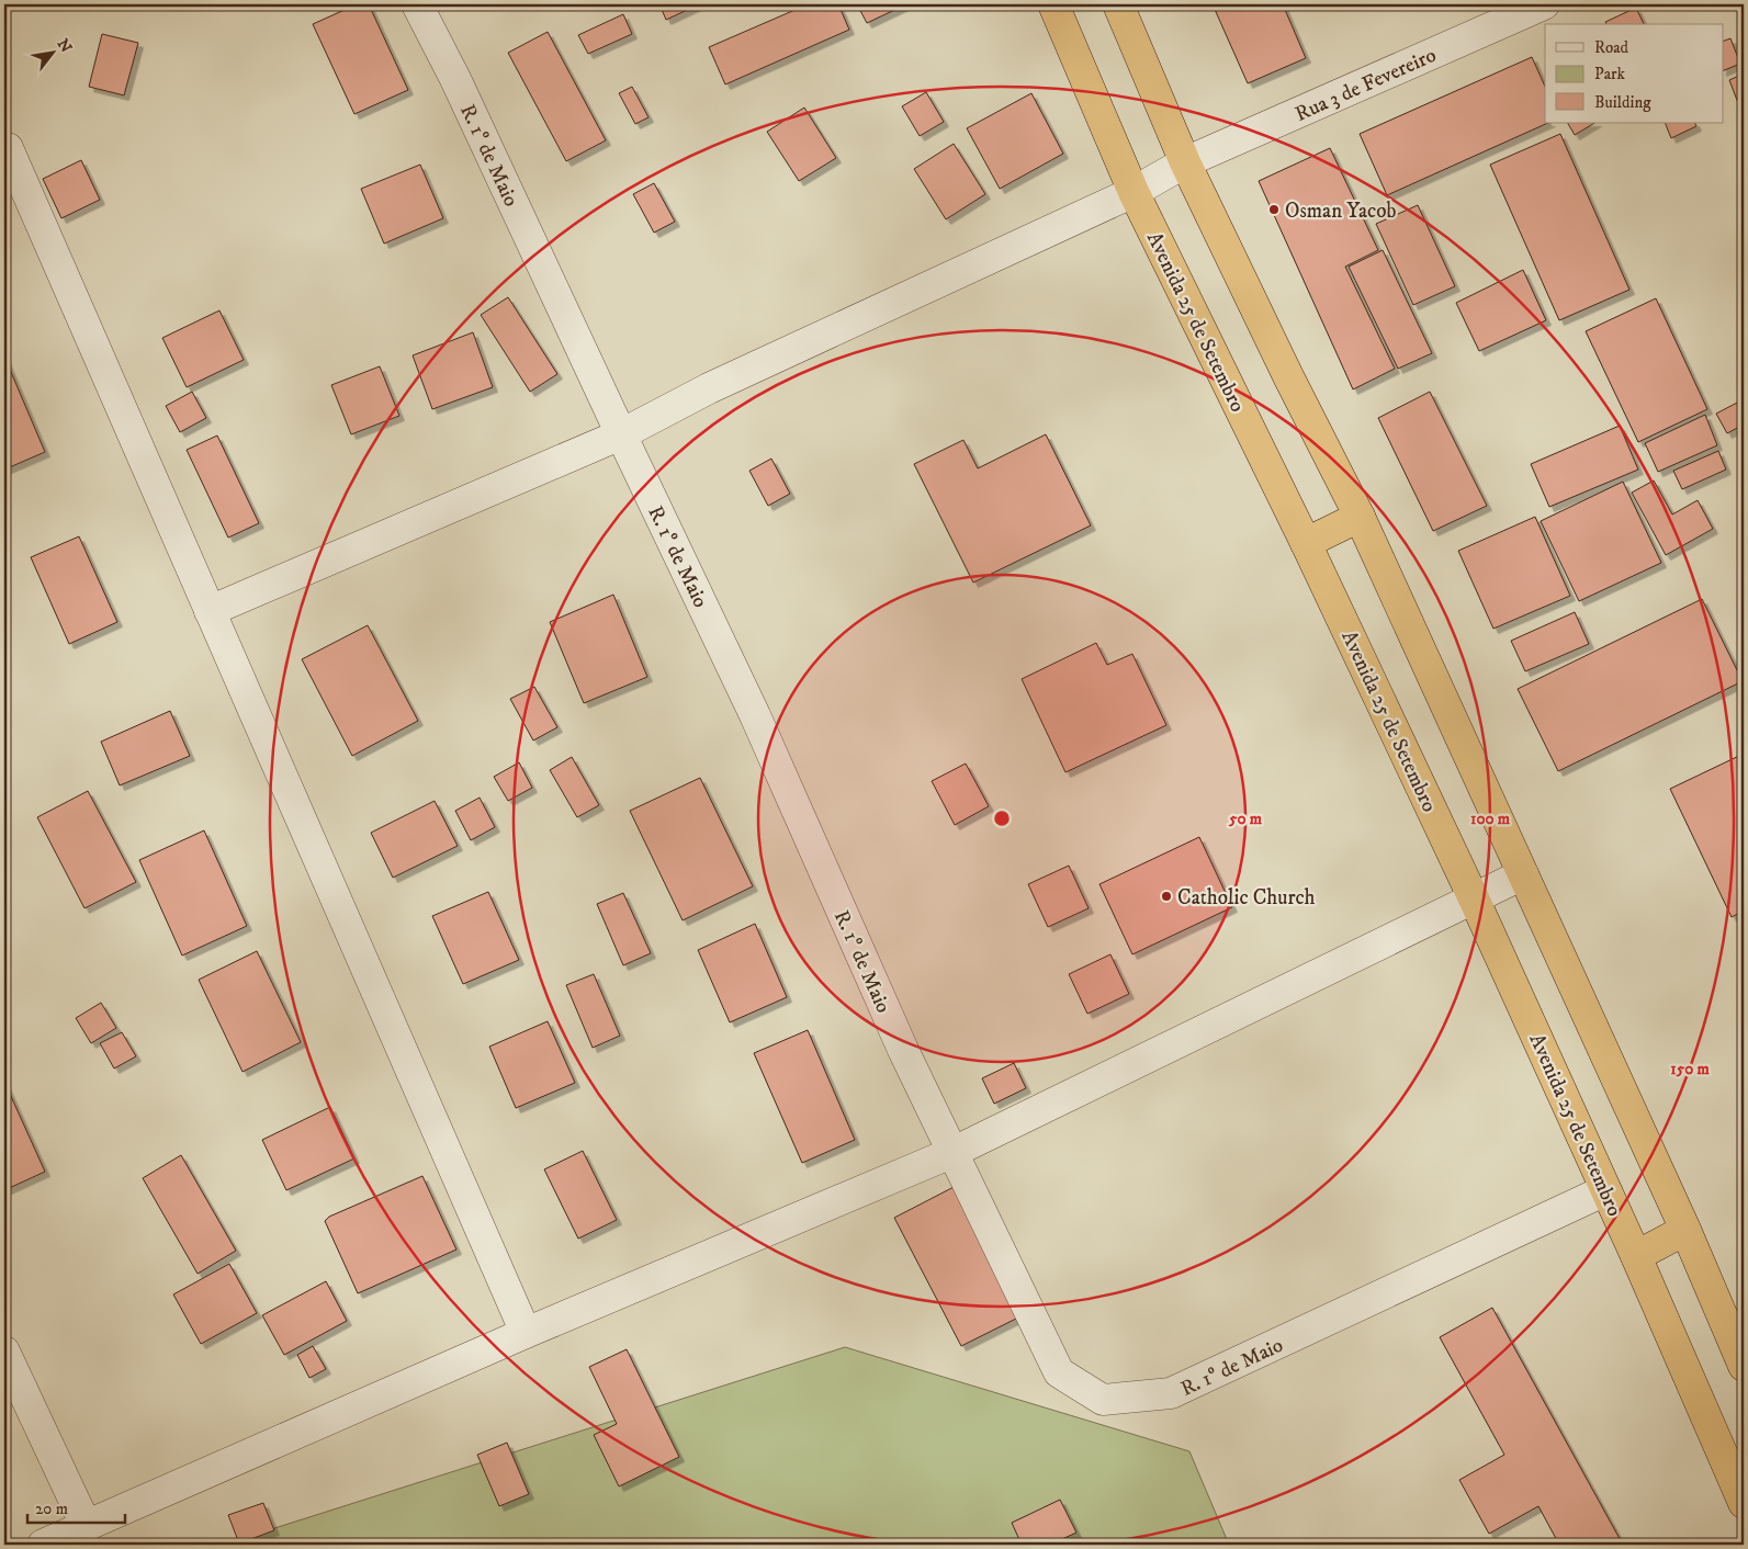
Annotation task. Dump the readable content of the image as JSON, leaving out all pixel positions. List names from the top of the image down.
{
  "streets": {
    "highway": ["Avenida 25 de Setembro"],
    "street": ["Rua 3 de Fevereiro", "R. 1º de Maio"]
  },
  "crossings": [
    ["Rua 3 de Fevereiro", "R. 1º de Maio"],
    ["Rua 3 de Fevereiro", "Avenida 25 de Setembro"],
    ["R. 1º de Maio", "Avenida 25 de Setembro"]
  ],
  "places": ["Osman Yacob", "Catholic Church"],
  "legend": ["Road", "Park", "Building"],
  "scale_bar": "20 m",
  "north": "top right",
  "rings": ["50 m", "100 m", "150 m"]
}
